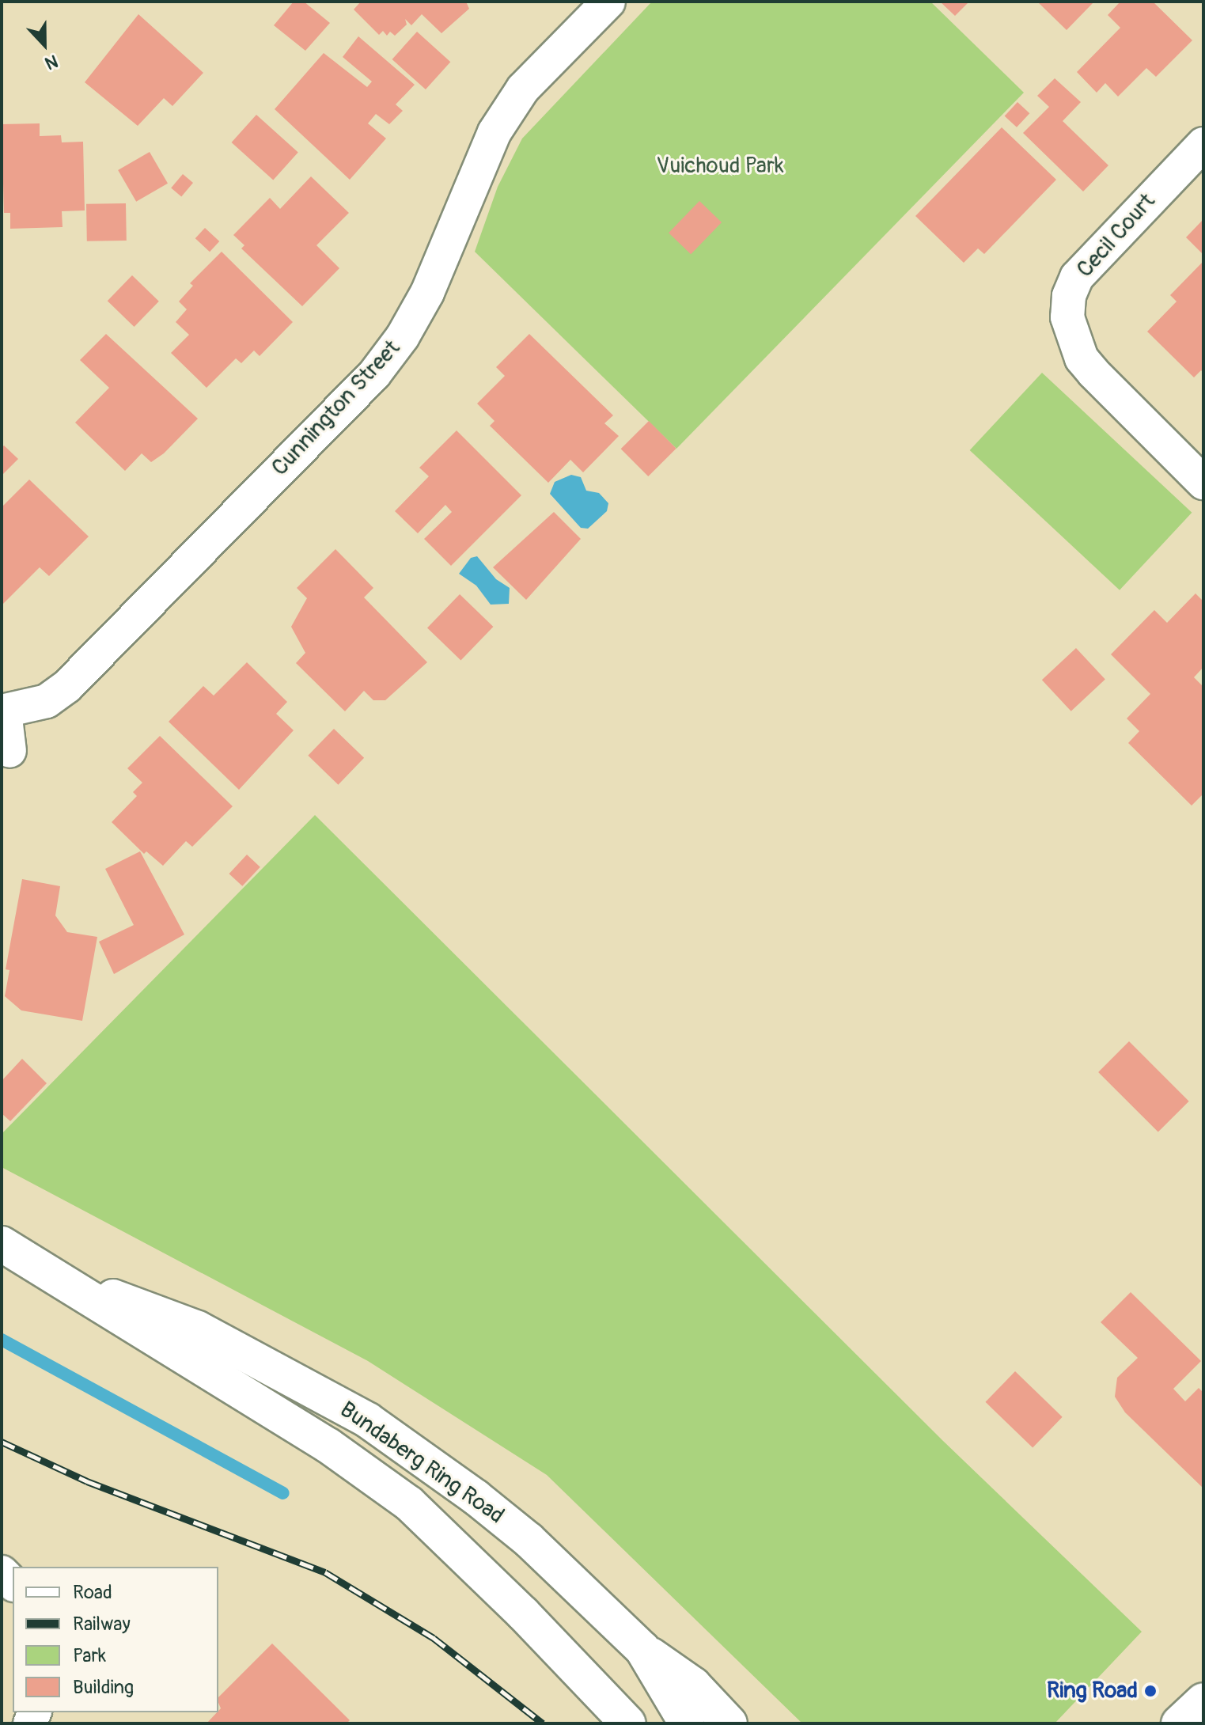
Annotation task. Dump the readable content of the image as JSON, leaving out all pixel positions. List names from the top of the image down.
{
  "streets": {
    "main road": ["Bundaberg Ring Road"],
    "street": ["Cecil Court", "Cunnington Street"]
  },
  "parks": ["Vuichoud Park"],
  "places": ["Ring Road"],
  "legend": [
    "Road",
    "Railway",
    "Park",
    "Building"
  ],
  "north": "bottom"
}
